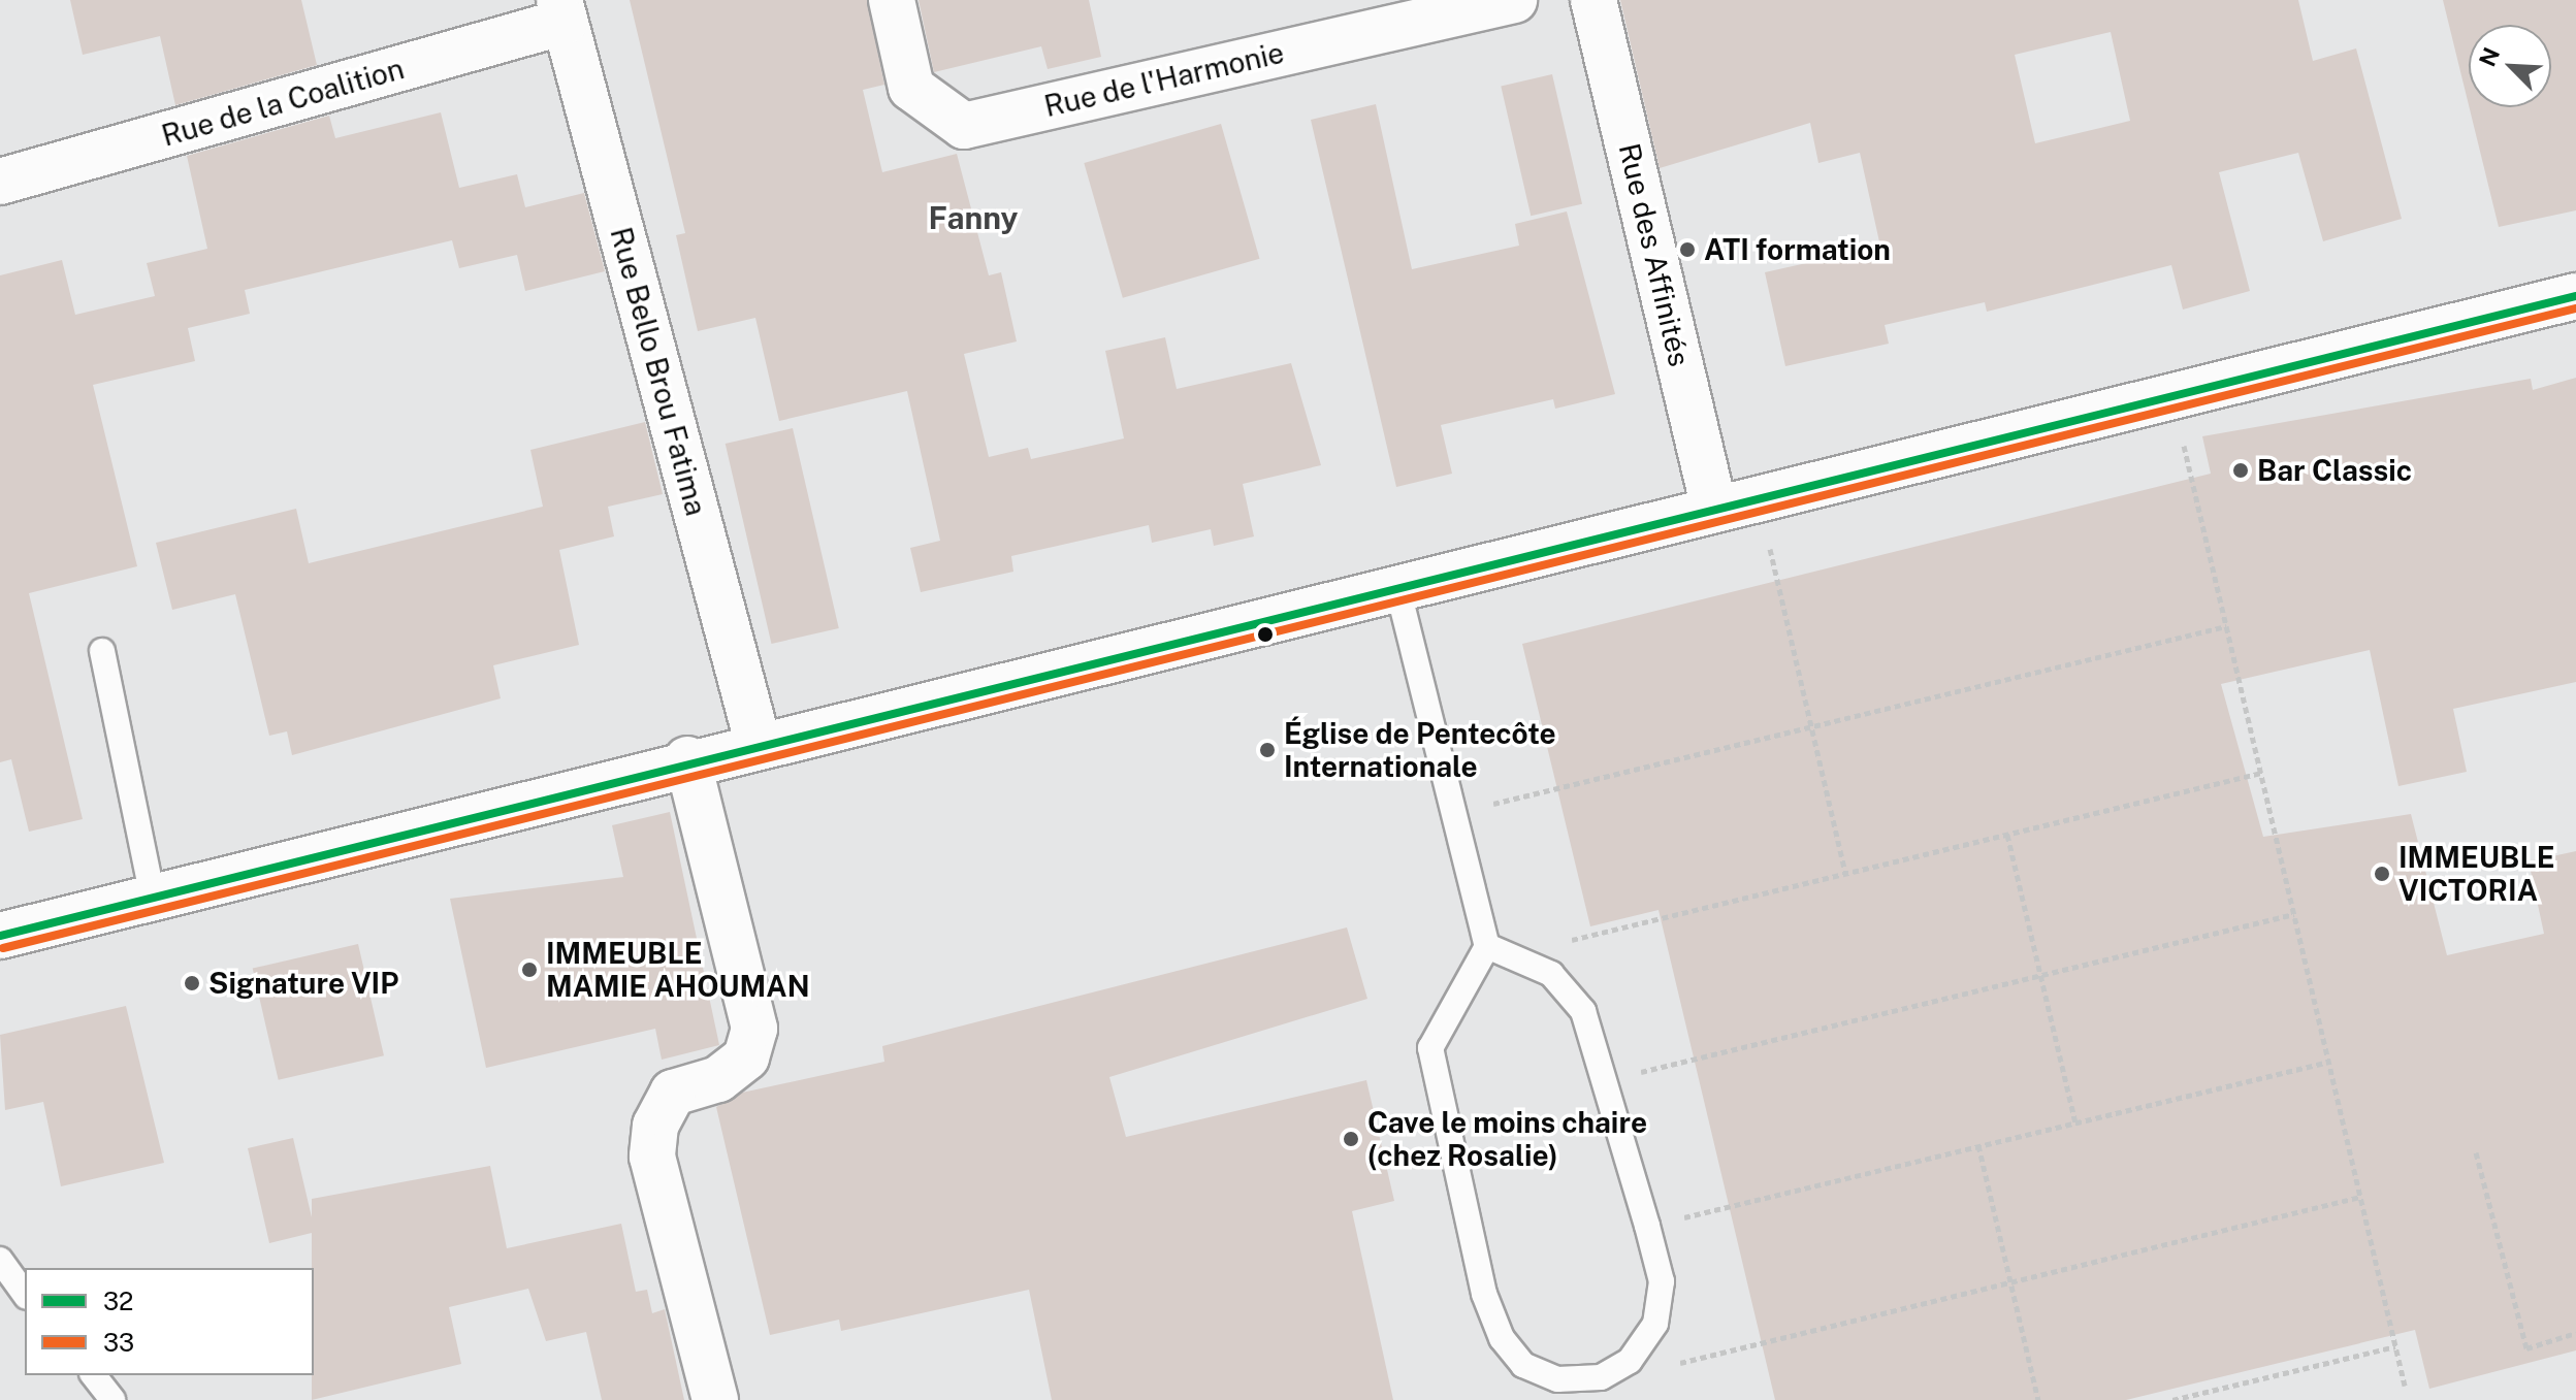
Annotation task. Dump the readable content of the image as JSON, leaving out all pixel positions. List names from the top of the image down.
{
  "streets": {
    "street": [
      "Rue de l'Harmonie",
      "Rue de la Coalition",
      "Rue des Affinités",
      "Rue Bello Brou Fatima"
    ]
  },
  "crossings": [
    ["Rue de la Coalition", "Rue Bello Brou Fatima"]
  ],
  "districts": ["Fanny"],
  "places": [
    "ATI formation",
    "Bar Classic",
    "Église de Pentecôte Internationale",
    "IMMEUBLE VICTORIA",
    "IMMEUBLE MAMIE AHOUMAN",
    "Signature VIP",
    "Cave le moins chaire (chez Rosalie)"
  ],
  "lines": ["transit line 32", "transit line 33"],
  "legend": ["32", "33"],
  "north": "top left"
}
